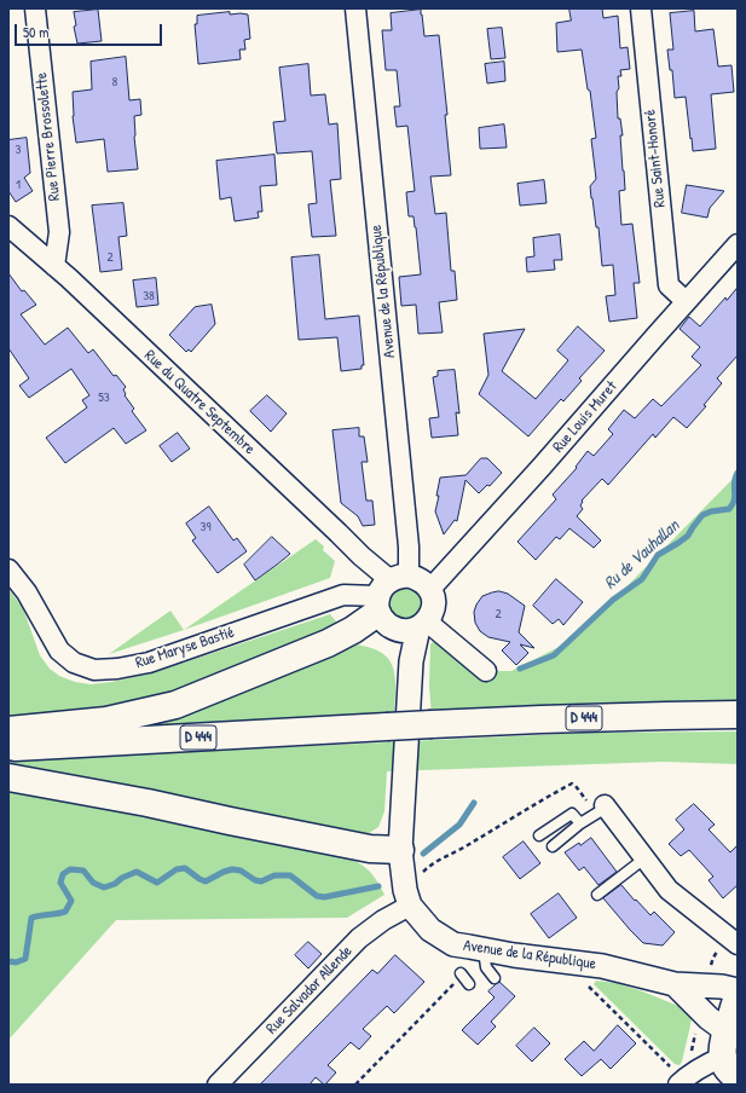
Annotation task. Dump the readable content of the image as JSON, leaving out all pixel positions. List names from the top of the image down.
{
  "streets": {
    "main road": ["D 444"],
    "street": [
      "Rue Pierre Brossolette",
      "Rue Saint-Honoré",
      "Avenue de la République",
      "Rue du Quatre Septembre",
      "Rue Louis Muret",
      "Rue Maryse Bastié",
      "Rue Salvador Allende"
    ]
  },
  "crossings": [
    ["Rue Pierre Brossolette", "Rue du Quatre Septembre"],
    ["Rue Saint-Honoré", "Rue Louis Muret"],
    ["Avenue de la République", "Rue du Quatre Septembre"],
    ["Avenue de la République", "Rue Louis Muret"],
    ["Avenue de la République", "Rue Maryse Bastié"],
    ["Avenue de la République", "Rue Salvador Allende"],
    ["Rue du Quatre Septembre", "Rue Louis Muret"],
    ["Rue du Quatre Septembre", "Rue Maryse Bastié"],
    ["Rue Louis Muret", "Rue Maryse Bastié"]
  ],
  "water": ["Ru de Vauhallan"],
  "house_numbers": [
    "8",
    "3",
    "1",
    "2",
    "38",
    "53",
    "39",
    "2"
  ],
  "scale_bar": "50 m"
}
